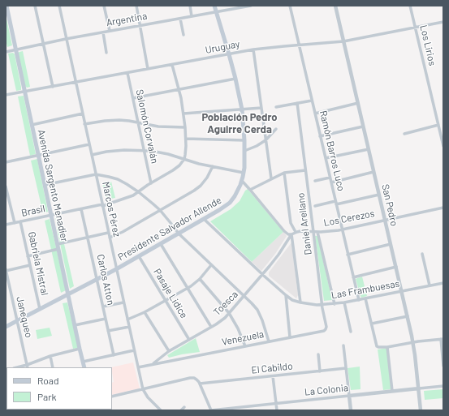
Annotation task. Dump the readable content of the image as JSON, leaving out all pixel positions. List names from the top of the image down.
{
  "streets": {
    "main road": ["Avenida Sargento Menadier", "Presidente Salvador Allende"],
    "street": [
      "Argentina",
      "Los Lirios",
      "Uruguay",
      "Salomón Corvalán",
      "Ramón Barros Luco",
      "San Pedro",
      "Marcos Pérez",
      "Brasil",
      "Los Cerezos",
      "Daniel Arellano",
      "Gabriela Mistral",
      "Carlos Atton",
      "Las Frambuesas",
      "Pasaje Lidice",
      "Toesca",
      "Janequeo",
      "Venezuela",
      "El Cabildo",
      "La Colonia"
    ]
  },
  "crossings": [
    ["Argentina", "Avenida Sargento Menadier"],
    ["Argentina", "Marcos Pérez"],
    ["Argentina", "Presidente Salvador Allende"],
    ["Los Lirios", "Uruguay"],
    ["Uruguay", "Salomón Corvalán"],
    ["Uruguay", "Ramón Barros Luco"],
    ["Uruguay", "Avenida Sargento Menadier"],
    ["Uruguay", "San Pedro"],
    ["Uruguay", "Marcos Pérez"],
    ["Uruguay", "Presidente Salvador Allende"],
    ["Salomón Corvalán", "Brasil"],
    ["Ramón Barros Luco", "Los Cerezos"],
    ["Ramón Barros Luco", "Las Frambuesas"],
    ["Avenida Sargento Menadier", "Brasil"],
    ["Avenida Sargento Menadier", "Presidente Salvador Allende"],
    ["San Pedro", "Los Cerezos"],
    ["San Pedro", "Las Frambuesas"],
    ["San Pedro", "La Colonia"],
    ["Marcos Pérez", "Brasil"],
    ["Marcos Pérez", "Presidente Salvador Allende"],
    ["Marcos Pérez", "Venezuela"],
    ["Brasil", "Gabriela Mistral"],
    ["Brasil", "Carlos Atton"],
    ["Los Cerezos", "Daniel Arellano"],
    ["Daniel Arellano", "Las Frambuesas"],
    ["Daniel Arellano", "Venezuela"],
    ["Presidente Salvador Allende", "Gabriela Mistral"],
    ["Presidente Salvador Allende", "Carlos Atton"],
    ["Presidente Salvador Allende", "Las Frambuesas"],
    ["Presidente Salvador Allende", "Pasaje Lidice"],
    ["Presidente Salvador Allende", "Janequeo"],
    ["Las Frambuesas", "Toesca"],
    ["Las Frambuesas", "Venezuela"],
    ["Pasaje Lidice", "Toesca"],
    ["Toesca", "Venezuela"]
  ],
  "districts": ["Población Pedro Aguirre Cerda"],
  "legend": ["Road", "Park"]
}
